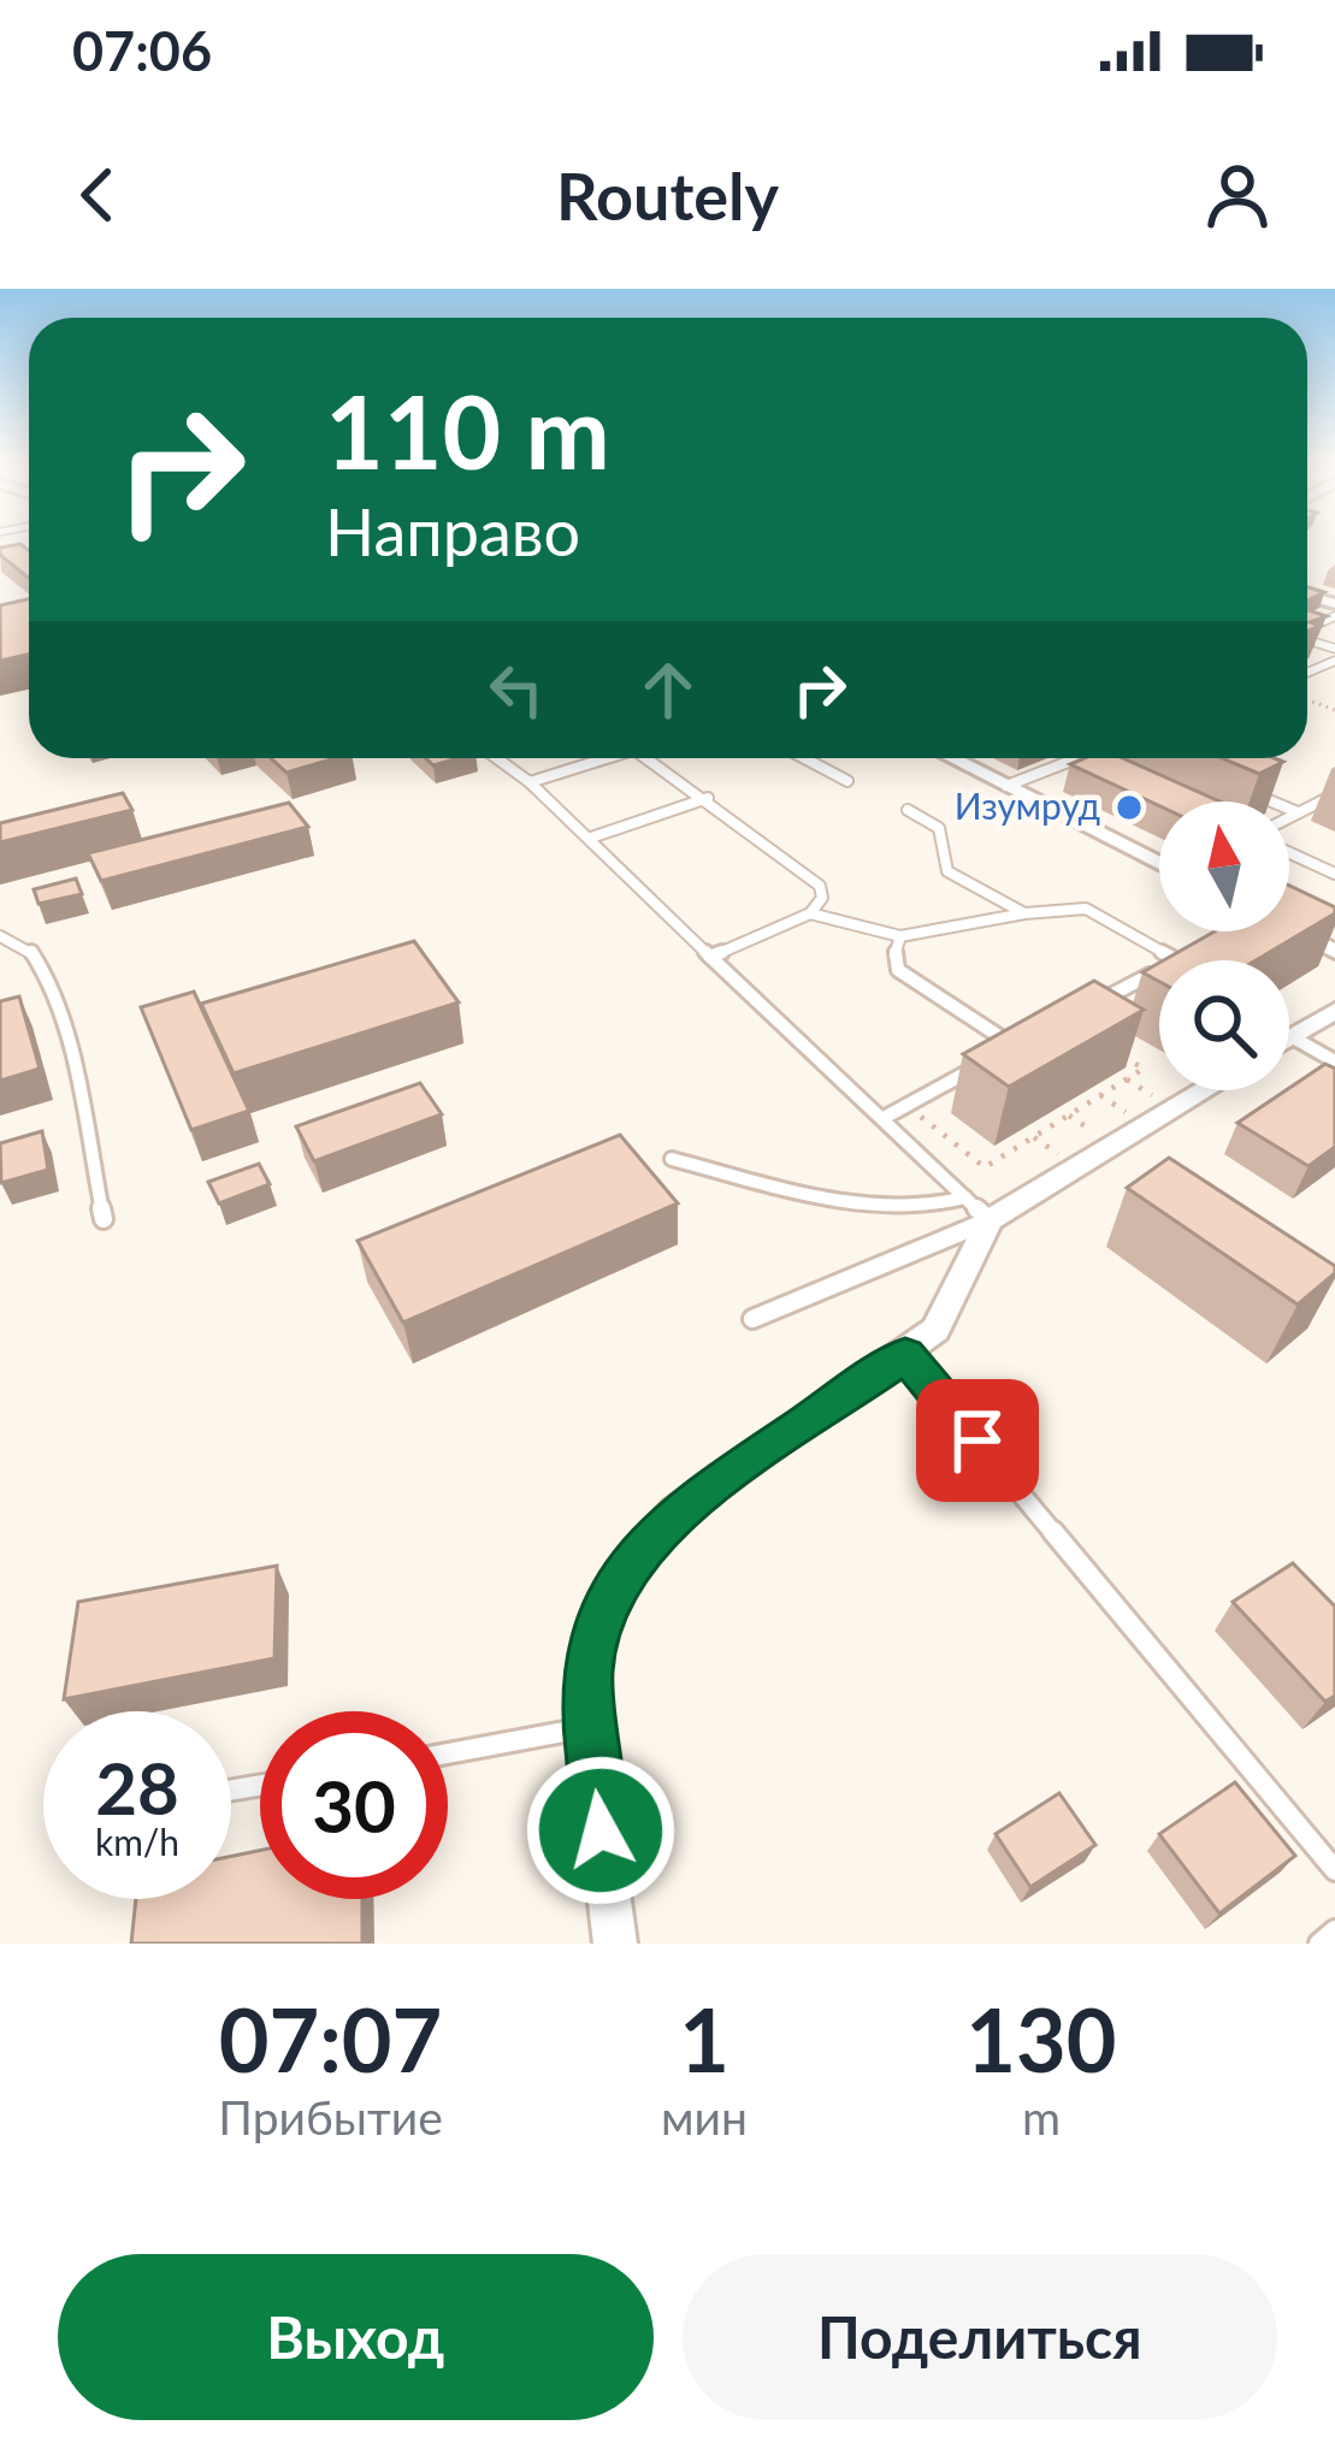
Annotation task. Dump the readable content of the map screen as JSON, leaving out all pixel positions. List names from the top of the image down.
{
  "places": ["Изумруд"],
  "north": "top",
  "page": {
    "status": "07:06",
    "header": "Routely",
    "turn": ["110 m", "Направо"],
    "speed": "28 km/h",
    "limit": "30",
    "eta": [
      "07:07",
      "Прибытие",
      "1",
      "мин",
      "130",
      "m"
    ],
    "buttons": ["Выход", "Поделиться"]
  }
}
